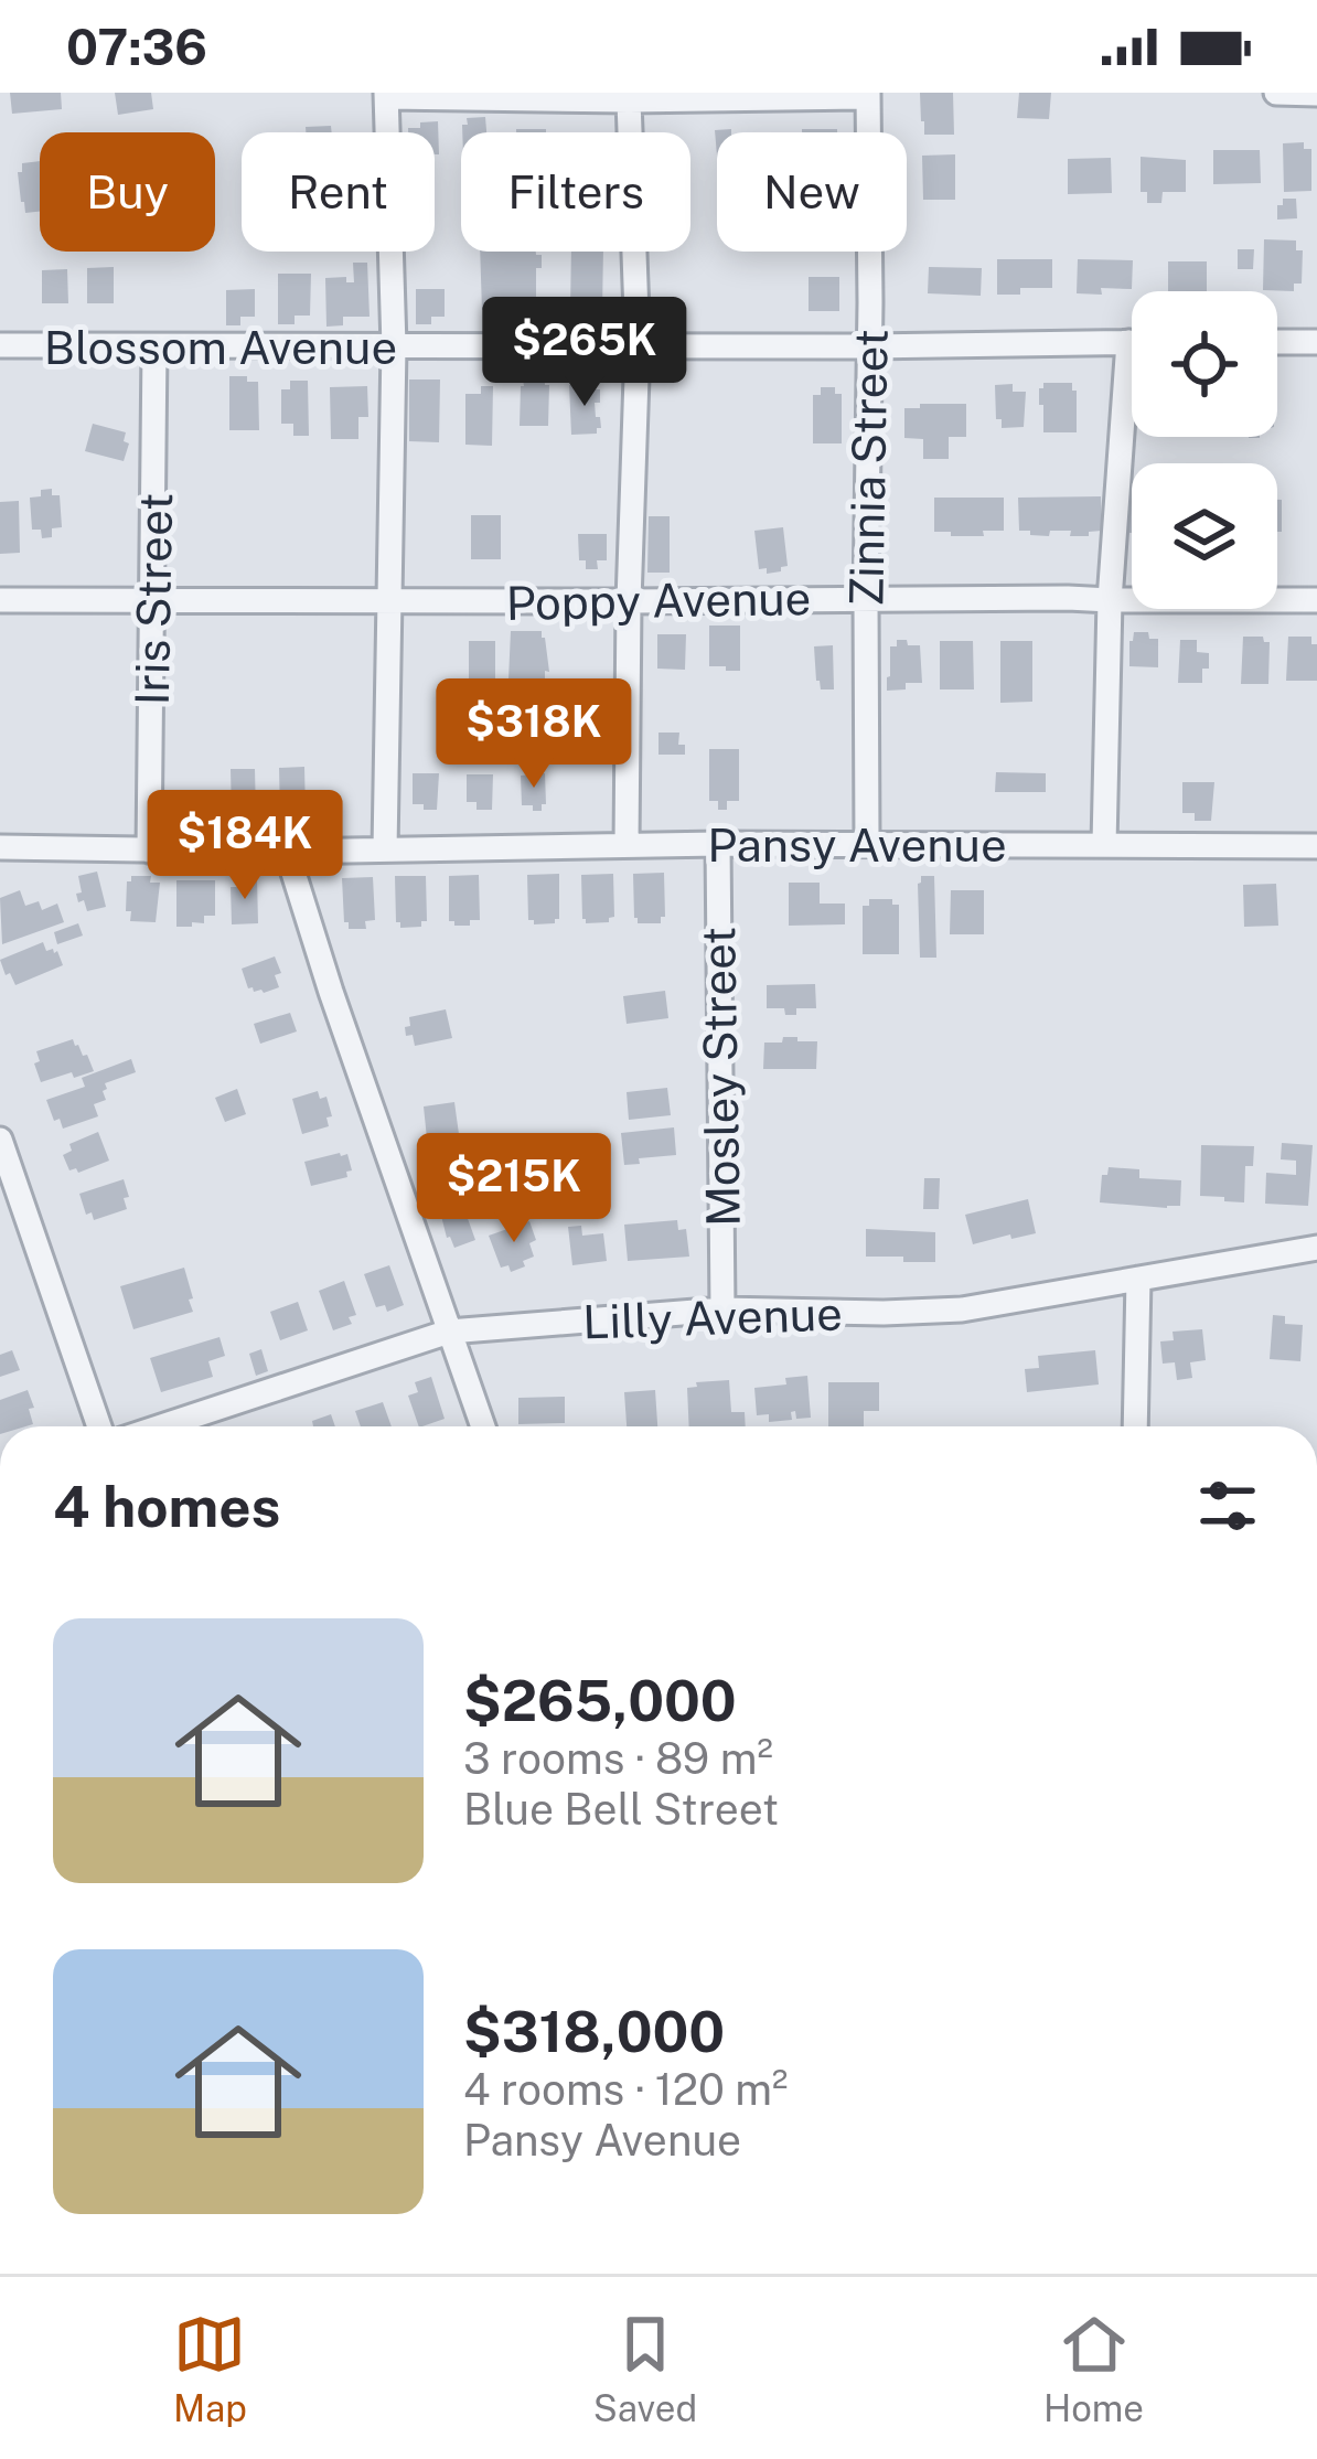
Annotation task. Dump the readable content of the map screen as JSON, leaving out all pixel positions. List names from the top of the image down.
{
  "streets": {
    "street": [
      "Blossom Avenue",
      "Zinnia Street",
      "Iris Street",
      "Poppy Avenue",
      "Pansy Avenue",
      "Mosley Street",
      "Lilly Avenue"
    ]
  },
  "crossings": [
    ["Blossom Avenue", "Zinnia Street"],
    ["Blossom Avenue", "Iris Street"],
    ["Zinnia Street", "Poppy Avenue"],
    ["Zinnia Street", "Pansy Avenue"],
    ["Iris Street", "Poppy Avenue"],
    ["Iris Street", "Pansy Avenue"],
    ["Pansy Avenue", "Mosley Street"],
    ["Mosley Street", "Lilly Avenue"]
  ],
  "page": {
    "status": "07:36",
    "chip": [
      "Buy",
      "Rent",
      "Filters",
      "New"
    ],
    "price": [
      "$265K",
      "$318K",
      "$184K",
      "$215K"
    ],
    "heading": "4 homes",
    "list": [
      {
        "name": "$265,000",
        "note": "3 rooms · 89 m² · Blue Bell Street"
      },
      {
        "name": "$318,000",
        "note": "4 rooms · 120 m² · Pansy Avenue"
      }
    ],
    "tabs": ["Map", "Saved", "Home"]
  }
}
